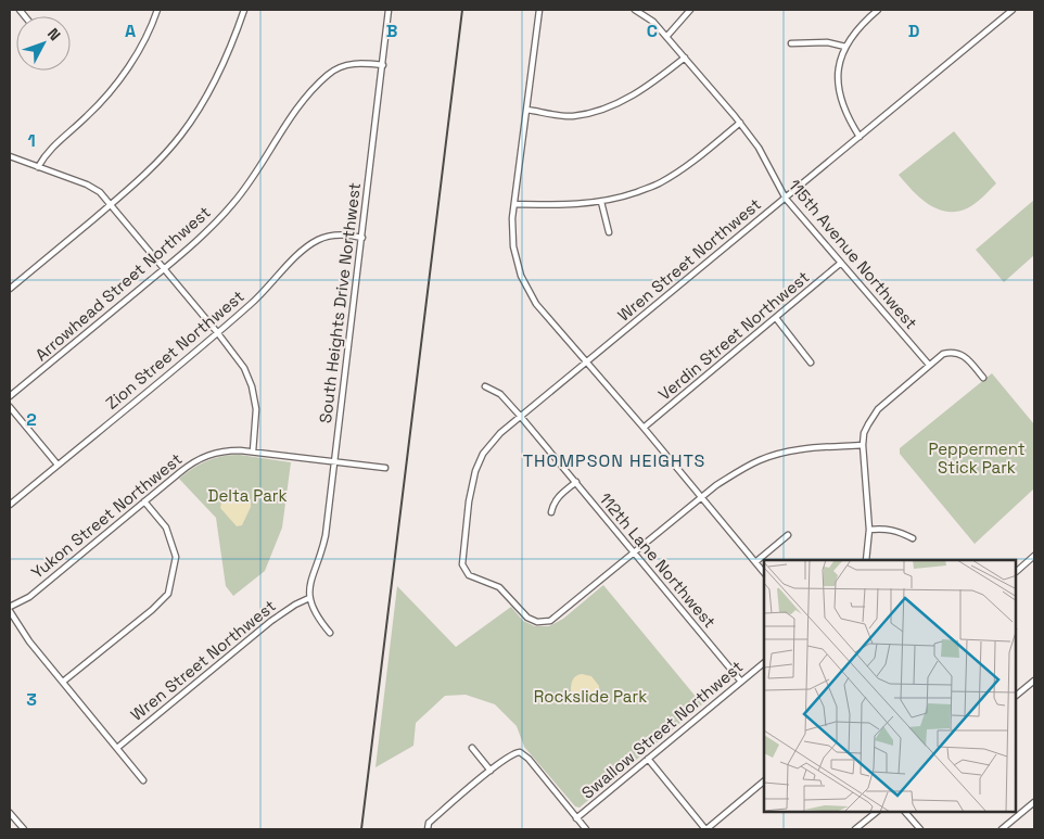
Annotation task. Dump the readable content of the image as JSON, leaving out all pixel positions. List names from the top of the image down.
{
  "streets": {
    "street": [
      "115th Avenue Northwest",
      "Wren Street Northwest",
      "Arrowhead Street Northwest",
      "South Heights Drive Northwest",
      "Verdin Street Northwest",
      "Zion Street Northwest",
      "Yukon Street Northwest",
      "112th Lane Northwest",
      "Swallow Street Northwest"
    ]
  },
  "crossings": [
    ["115th Avenue Northwest", "Wren Street Northwest"],
    ["115th Avenue Northwest", "Verdin Street Northwest"],
    ["Wren Street Northwest", "South Heights Drive Northwest"],
    ["Wren Street Northwest", "112th Lane Northwest"],
    ["Arrowhead Street Northwest", "South Heights Drive Northwest"],
    ["South Heights Drive Northwest", "Zion Street Northwest"],
    ["South Heights Drive Northwest", "Yukon Street Northwest"],
    ["112th Lane Northwest", "Swallow Street Northwest"]
  ],
  "districts": ["THOMPSON HEIGHTS"],
  "parks": ["Pepperment Stick Park", "Delta Park", "Rockslide Park"],
  "north": "top right",
  "grid": {
    "columns": [
      "A",
      "B",
      "C",
      "D"
    ],
    "rows": ["1", "2", "3"]
  }
}
